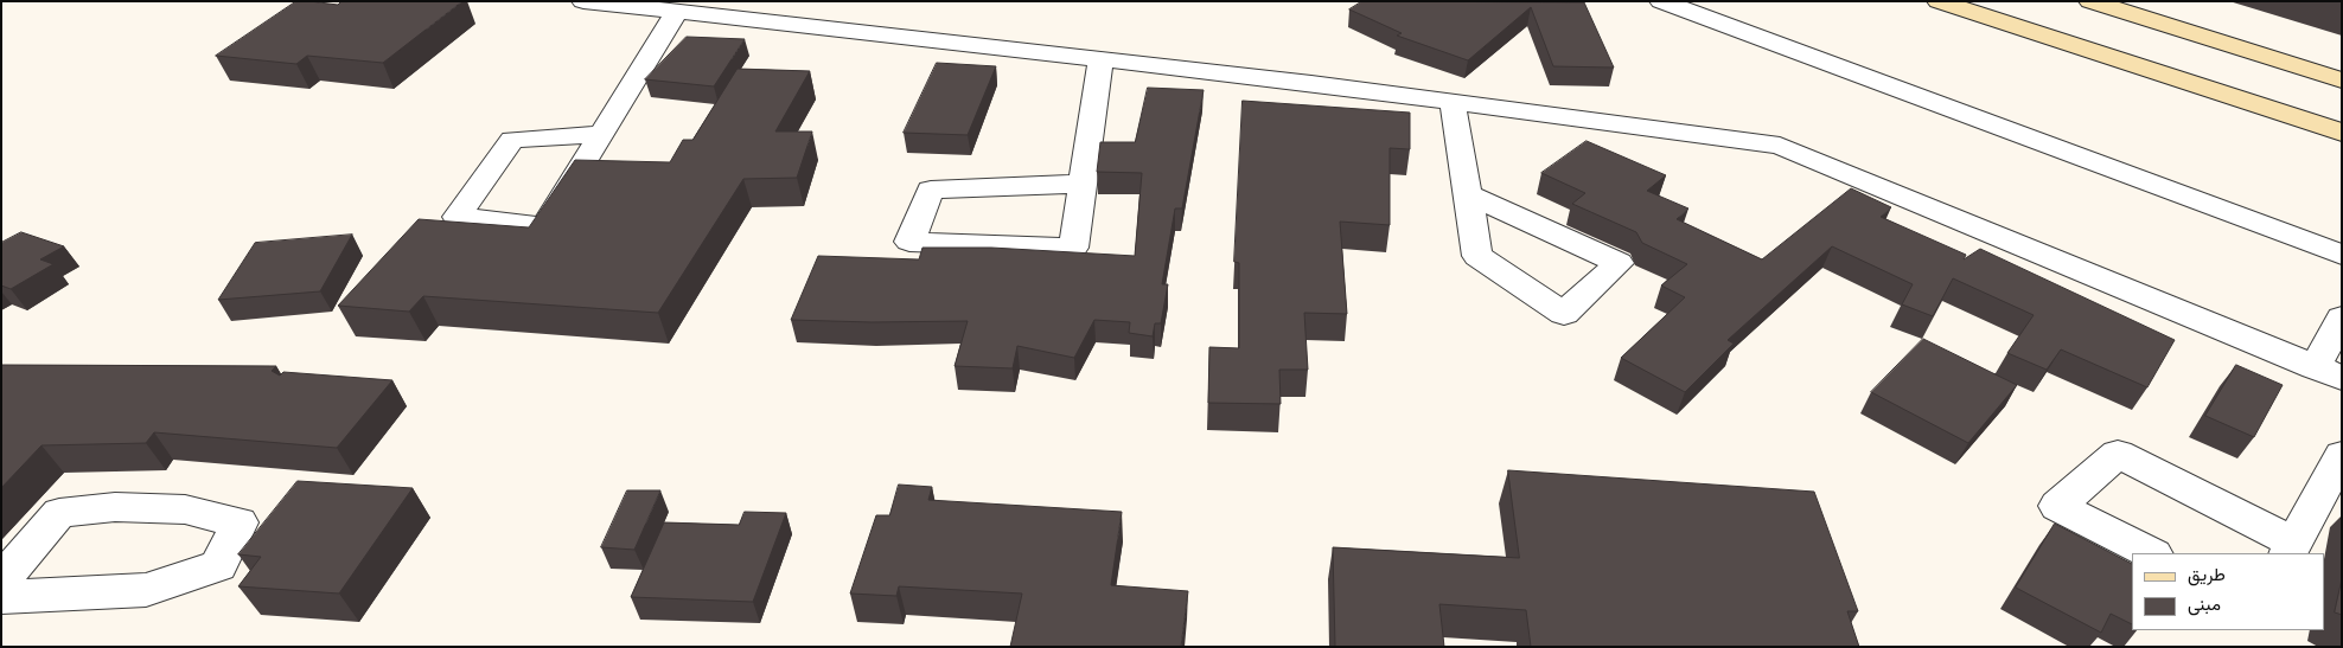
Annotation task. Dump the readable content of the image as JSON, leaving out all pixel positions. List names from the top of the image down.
{
  "legend": ["طريق", "مبنى"]
}
